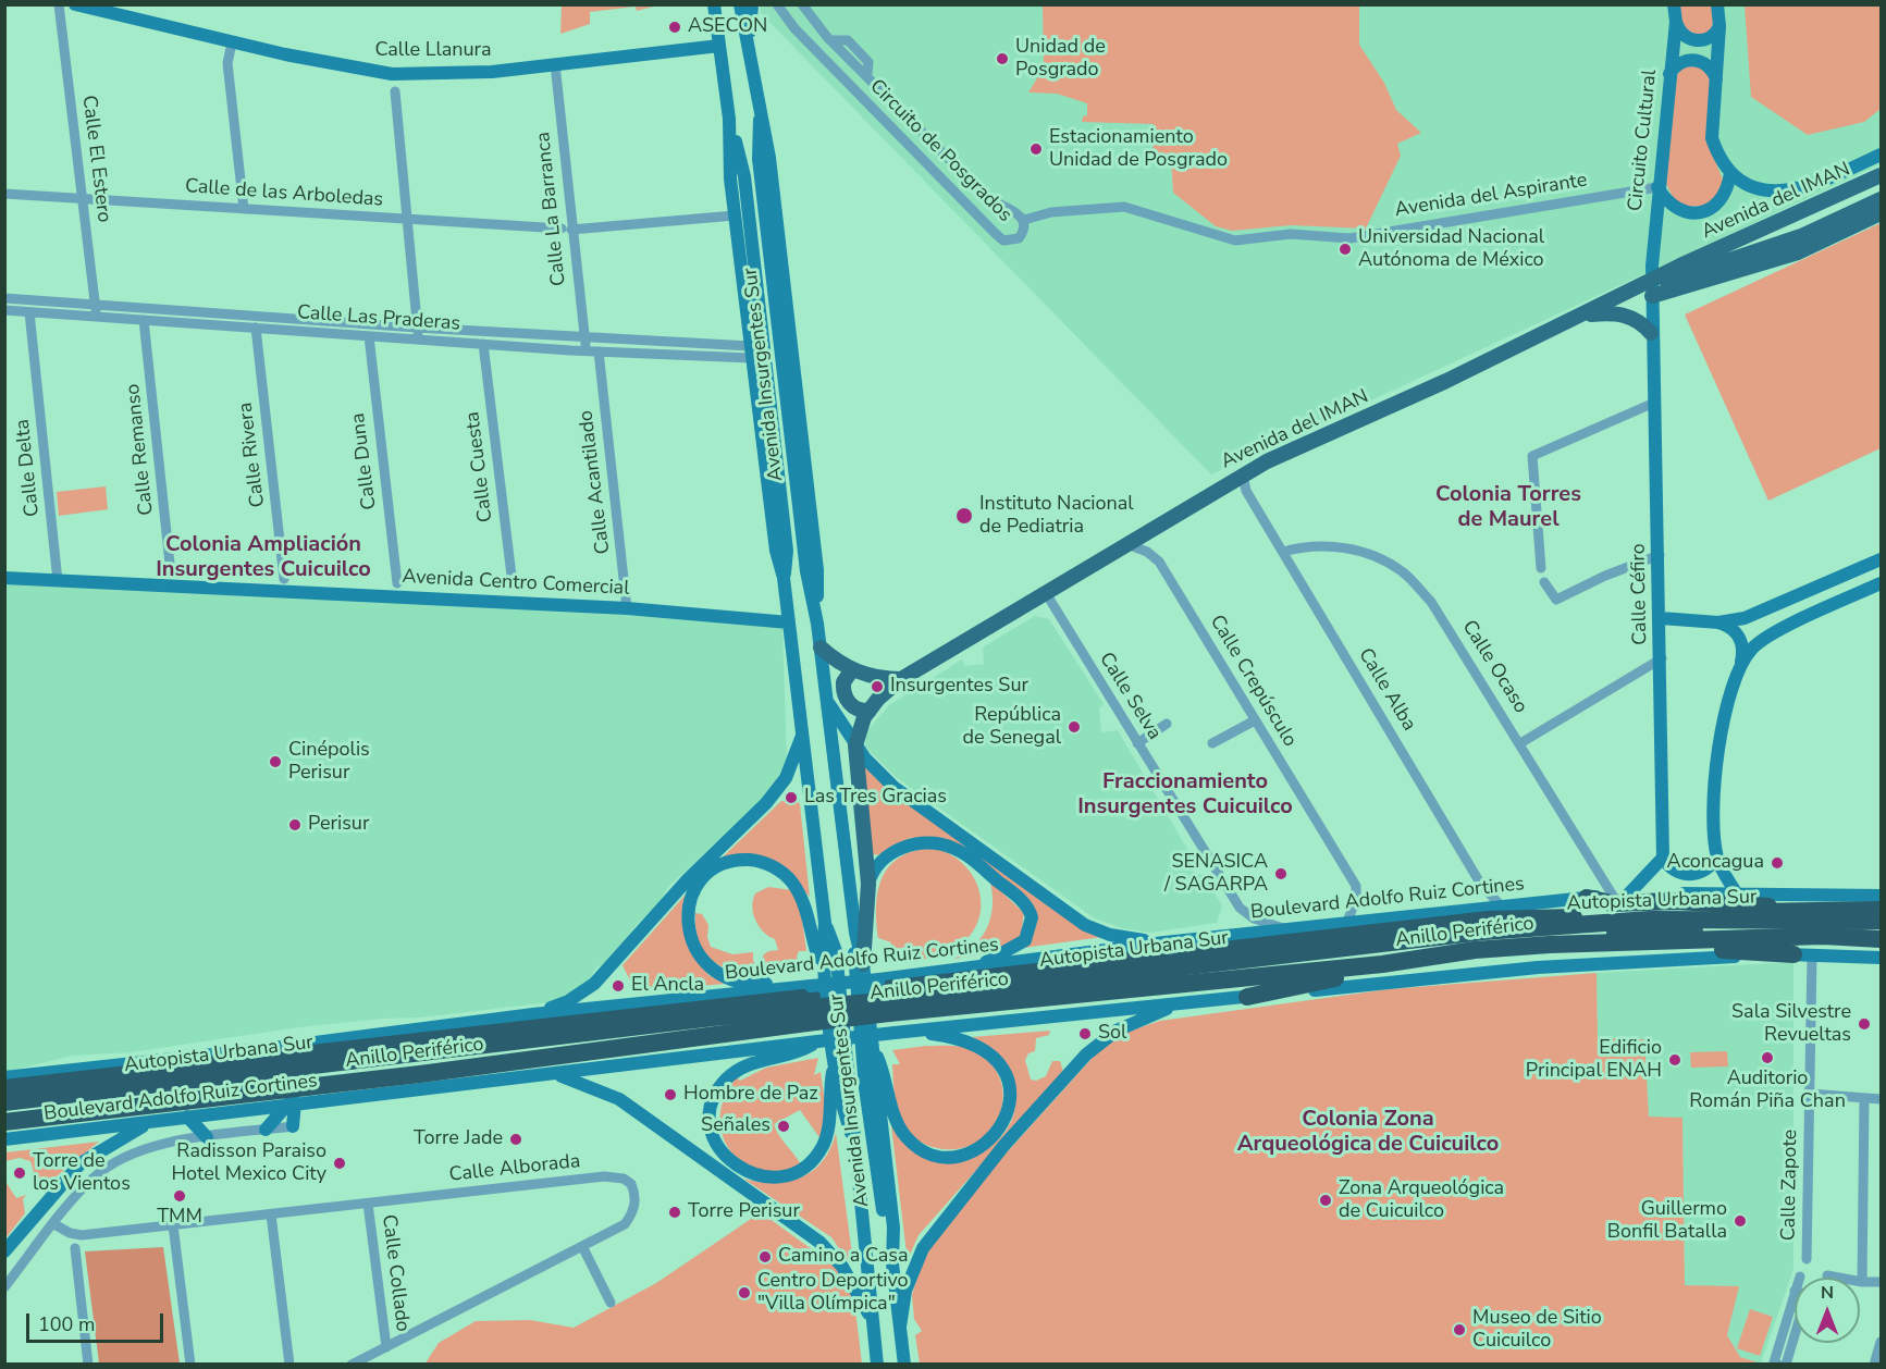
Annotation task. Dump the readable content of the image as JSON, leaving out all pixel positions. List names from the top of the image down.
{
  "streets": {
    "highway": ["Autopista Urbana Sur", "Anillo Periférico"],
    "main road": [
      "Calle Llanura",
      "Circuito Cultural",
      "Avenida del IMAN",
      "Avenida Insurgentes Sur",
      "Avenida Centro Comercial",
      "Calle Céfiro",
      "Boulevard Adolfo Ruiz Cortines"
    ],
    "street": [
      "Circuito de Posgrados",
      "Calle El Estero",
      "Calle de las Arboledas",
      "Avenida del Aspirante",
      "Calle La Barranca",
      "Calle Las Praderas",
      "Calle Remanso",
      "Calle Rivera",
      "Calle Duna",
      "Calle Cuesta",
      "Calle Delta",
      "Calle Acantilado",
      "Calle Ocaso",
      "Calle Crepúsculo",
      "Calle Alba",
      "Calle Selva",
      "Calle Alborada",
      "Calle Zapote",
      "Calle Collado"
    ]
  },
  "crossings": [
    ["Calle Llanura", "Calle La Barranca"],
    ["Calle Llanura", "Avenida Insurgentes Sur"],
    ["Circuito Cultural", "Avenida del Aspirante"],
    ["Circuito Cultural", "Avenida del IMAN"],
    ["Circuito Cultural", "Calle Céfiro"],
    ["Circuito de Posgrados", "Avenida del Aspirante"],
    ["Calle El Estero", "Calle de las Arboledas"],
    ["Calle El Estero", "Calle Las Praderas"],
    ["Calle de las Arboledas", "Calle La Barranca"],
    ["Calle de las Arboledas", "Avenida Insurgentes Sur"],
    ["Avenida del IMAN", "Avenida Insurgentes Sur"],
    ["Avenida del IMAN", "Calle Céfiro"],
    ["Avenida del IMAN", "Calle Crepúsculo"],
    ["Avenida del IMAN", "Calle Alba"],
    ["Avenida del IMAN", "Calle Selva"],
    ["Calle La Barranca", "Calle Las Praderas"],
    ["Calle Las Praderas", "Avenida Insurgentes Sur"],
    ["Calle Las Praderas", "Calle Remanso"],
    ["Calle Las Praderas", "Calle Rivera"],
    ["Calle Las Praderas", "Calle Duna"],
    ["Calle Las Praderas", "Calle Cuesta"],
    ["Calle Las Praderas", "Calle Delta"],
    ["Calle Las Praderas", "Calle Acantilado"],
    ["Avenida Insurgentes Sur", "Avenida Centro Comercial"],
    ["Calle Delta", "Avenida Centro Comercial"],
    ["Calle Acantilado", "Avenida Centro Comercial"],
    ["Calle Ocaso", "Calle Alba"],
    ["Calle Ocaso", "Boulevard Adolfo Ruiz Cortines"],
    ["Calle Crepúsculo", "Boulevard Adolfo Ruiz Cortines"],
    ["Calle Alba", "Boulevard Adolfo Ruiz Cortines"],
    ["Calle Selva", "Boulevard Adolfo Ruiz Cortines"],
    ["Boulevard Adolfo Ruiz Cortines", "Anillo Periférico"],
    ["Boulevard Adolfo Ruiz Cortines", "Calle Zapote"],
    ["Calle Alborada", "Calle Collado"]
  ],
  "districts": [
    "Colonia Torres de Maurel",
    "Colonia Ampliación Insurgentes Cuicuilco",
    "Fraccionamiento Insurgentes Cuicuilco",
    "Colonia Zona Arqueológica de Cuicuilco"
  ],
  "places": [
    "ASECON",
    "Unidad de Posgrado",
    "Estacionamiento Unidad de Posgrado",
    "Universidad Nacional Autónoma de México",
    "Instituto Nacional de Pediatria",
    "Insurgentes Sur",
    "República de Senegal",
    "Cinépolis Perisur",
    "Las Tres Gracias",
    "Perisur",
    "Aconcagua",
    "SENASICA / SAGARPA",
    "El Ancla",
    "Sala Silvestre Revueltas",
    "Sol",
    "Auditorio Román Piña Chan",
    "Edificio Principal ENAH",
    "Hombre de Paz",
    "Señales",
    "Torre Jade",
    "Radisson Paraiso Hotel Mexico City",
    "Torre de los Vientos",
    "TMM",
    "Zona Arqueológica de Cuicuilco",
    "Torre Perisur",
    "Guillermo Bonfil Batalla",
    "Camino a Casa",
    "Centro Deportivo \"Villa Olímpica\"",
    "Museo de Sitio Cuicuilco"
  ],
  "scale_bar": "100 m",
  "north": "top"
}
